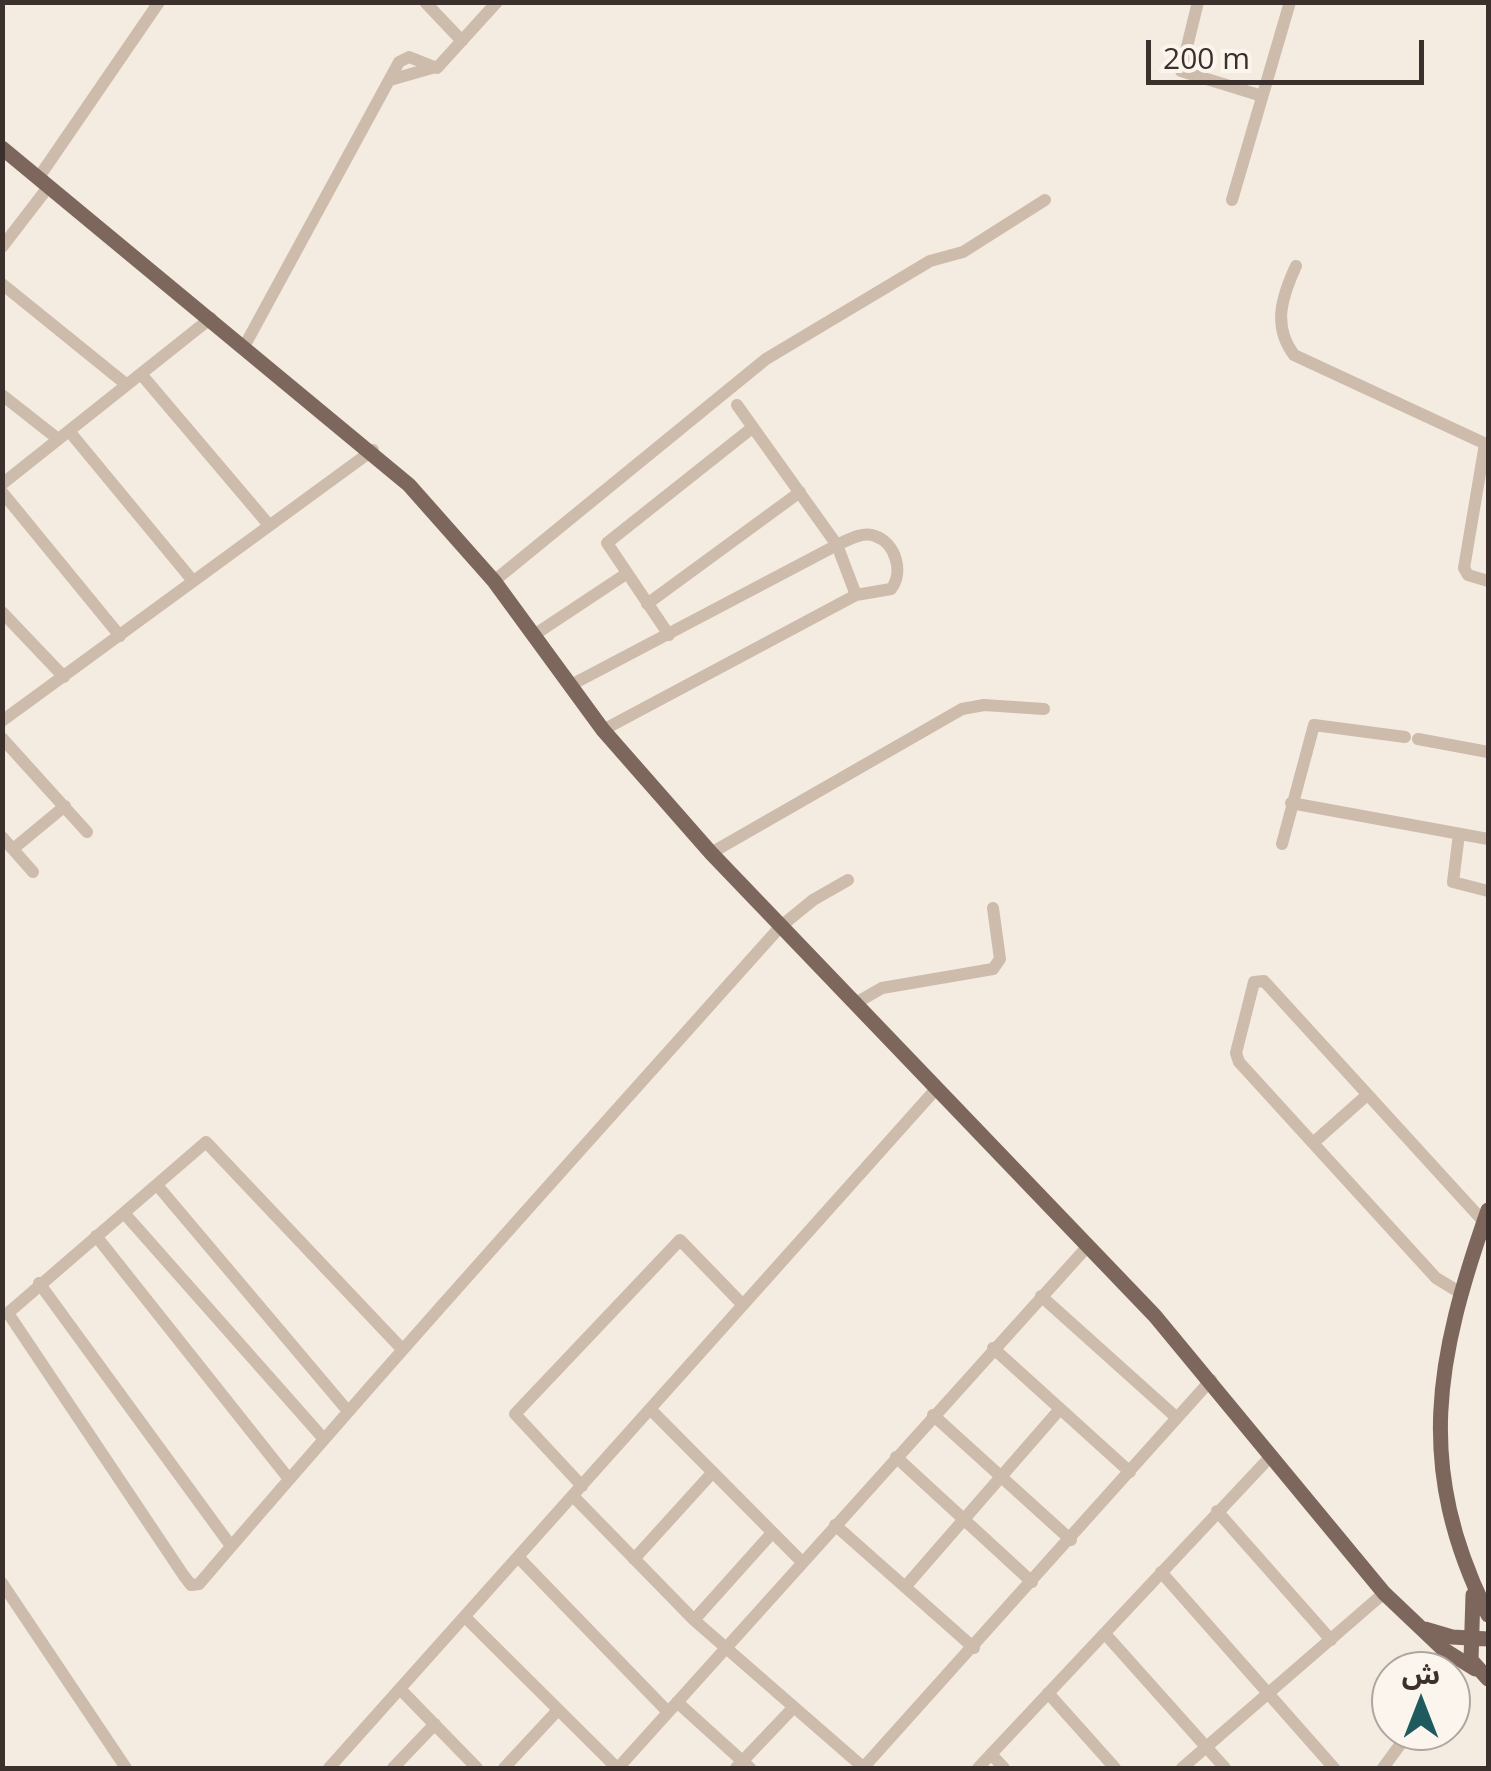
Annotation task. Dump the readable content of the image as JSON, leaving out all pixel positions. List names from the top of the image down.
{
  "scale_bar": "200 m",
  "north": "top"
}
